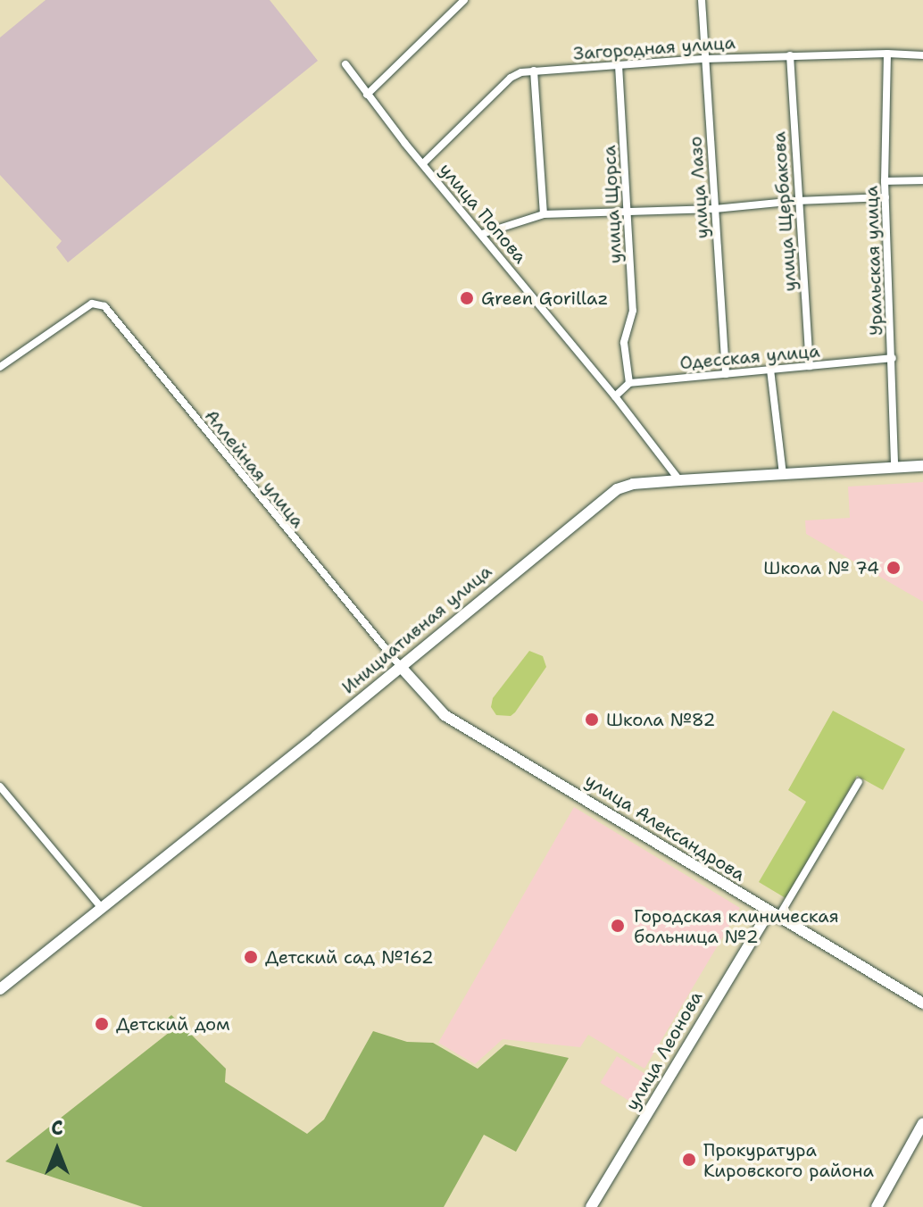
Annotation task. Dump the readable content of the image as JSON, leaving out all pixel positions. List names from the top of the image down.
{
  "streets": {
    "main road": ["Инициативная улица", "улица Александрова", "улица Леонова"],
    "street": [
      "Загородная улица",
      "улица Лазо",
      "улица Щорса",
      "улица Щербакова",
      "улица Попова",
      "Уральская улица",
      "Одесская улица",
      "Аллейная улица"
    ]
  },
  "crossings": [
    ["Загородная улица", "улица Лазо"],
    ["Загородная улица", "улица Щорса"],
    ["Загородная улица", "улица Щербакова"],
    ["Загородная улица", "улица Попова"],
    ["Загородная улица", "Уральская улица"],
    ["улица Лазо", "Одесская улица"],
    ["улица Щорса", "Одесская улица"],
    ["улица Щербакова", "Одесская улица"],
    ["улица Попова", "Инициативная улица"],
    ["Уральская улица", "Одесская улица"],
    ["Уральская улица", "Инициативная улица"],
    ["Аллейная улица", "Инициативная улица"],
    ["Аллейная улица", "улица Александрова"],
    ["Инициативная улица", "улица Александрова"],
    ["улица Александрова", "улица Леонова"]
  ],
  "places": [
    "Green Gorillaz",
    "Школа № 74",
    "Школа №82",
    "Городская клиническая больница №2",
    "Детский сад №162",
    "Детский дом",
    "Прокуратура Кировского района"
  ],
  "north": "top"
}
